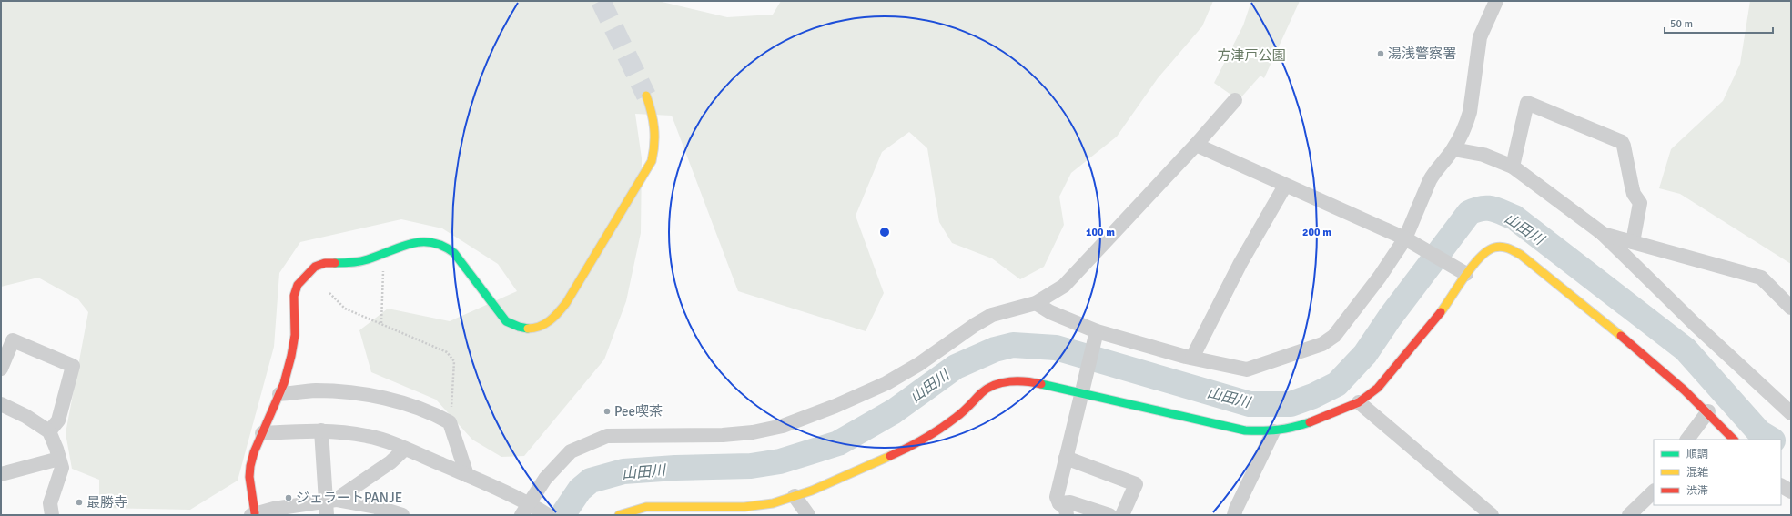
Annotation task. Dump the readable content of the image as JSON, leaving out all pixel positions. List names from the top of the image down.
{
  "water": ["山田川"],
  "parks": ["方津戸公園"],
  "places": [
    "湯浅警察署",
    "Pee喫茶",
    "ジェラートPANJE",
    "最勝寺"
  ],
  "legend": ["順調", "混雑", "渋滞"],
  "scale_bar": "50 m",
  "rings": ["100 m", "200 m"]
}
